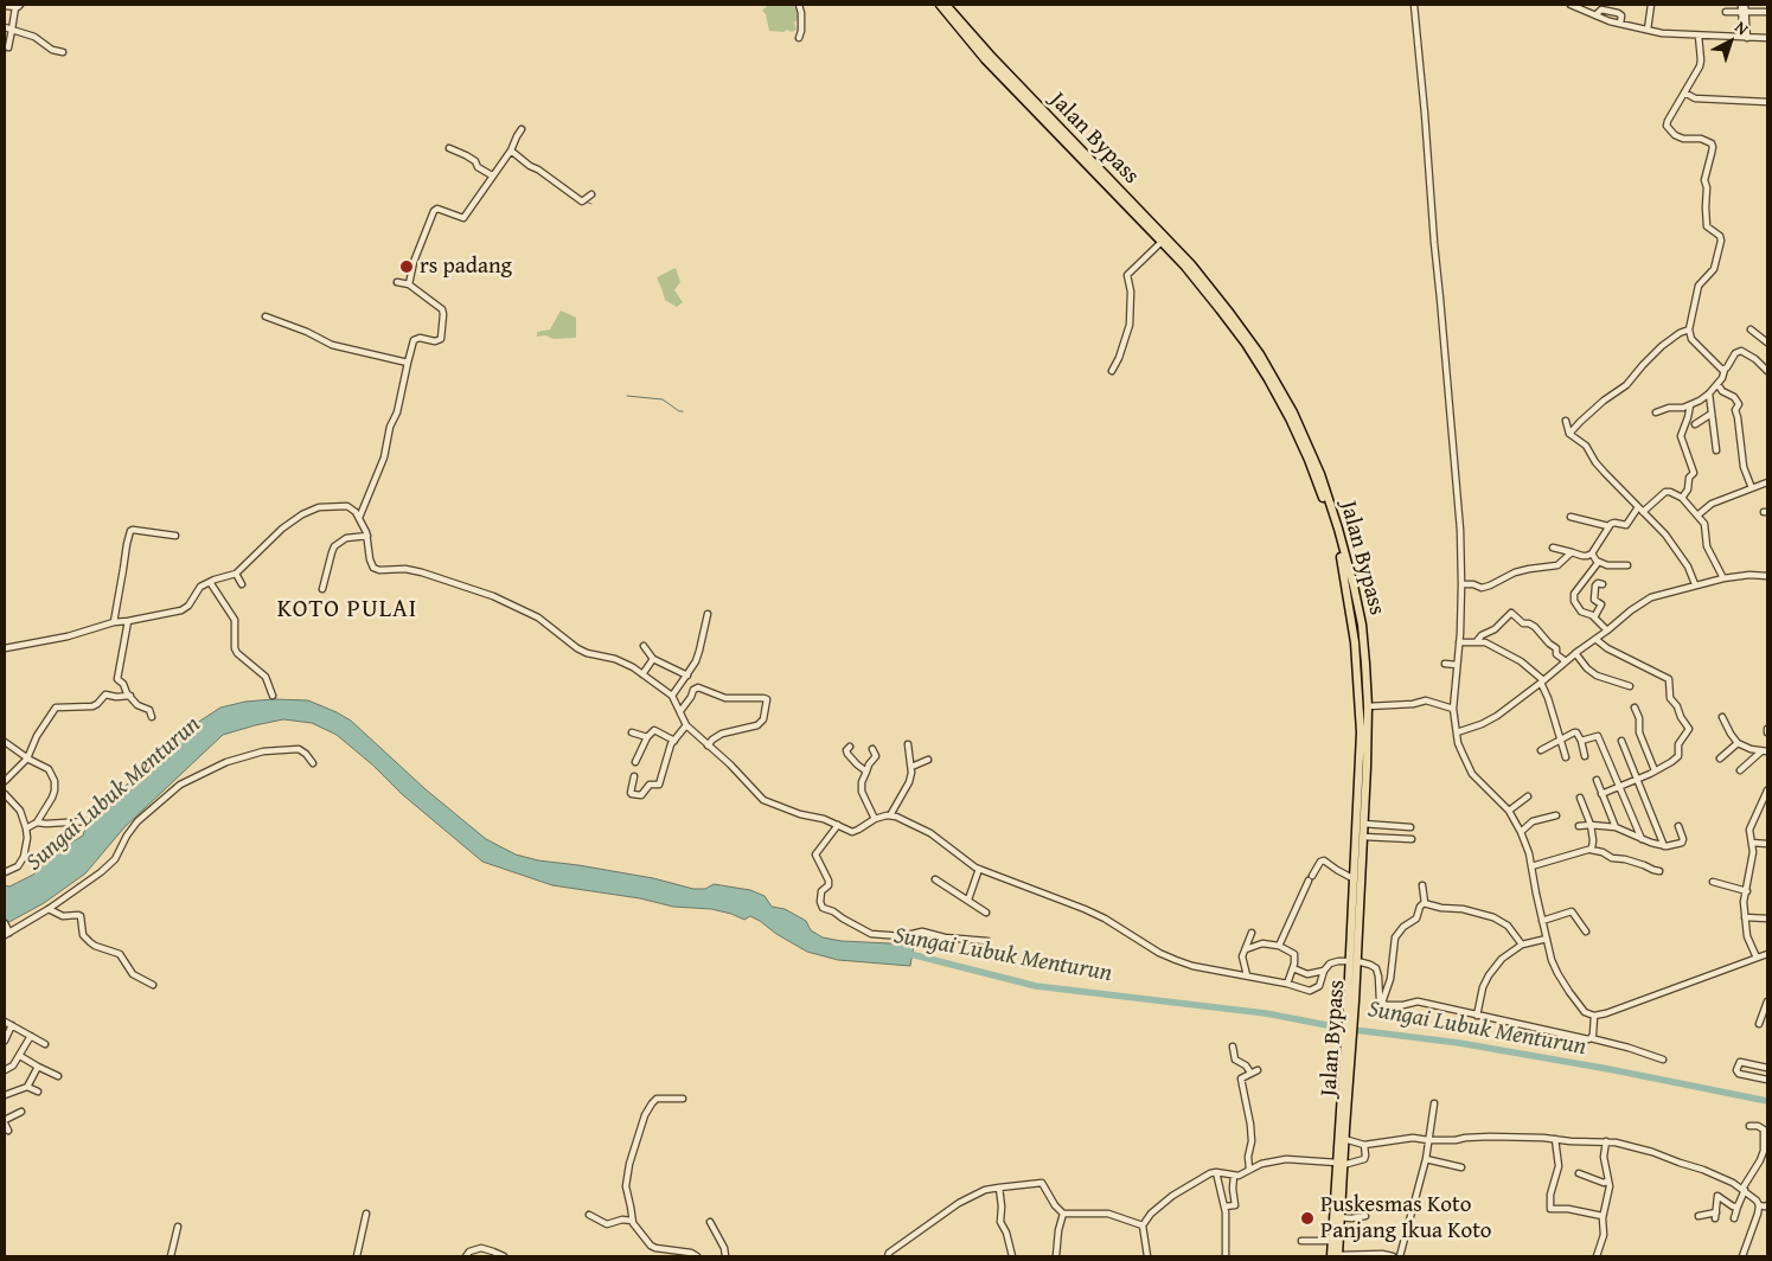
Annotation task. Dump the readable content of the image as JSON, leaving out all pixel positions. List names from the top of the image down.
{
  "streets": {
    "highway": ["Jalan Bypass"]
  },
  "districts": ["KOTO PULAI"],
  "water": ["Sungai Lubuk Menturun"],
  "places": ["rs padang", "Puskesmas Koto Panjang Ikua Koto"],
  "north": "top right"
}
